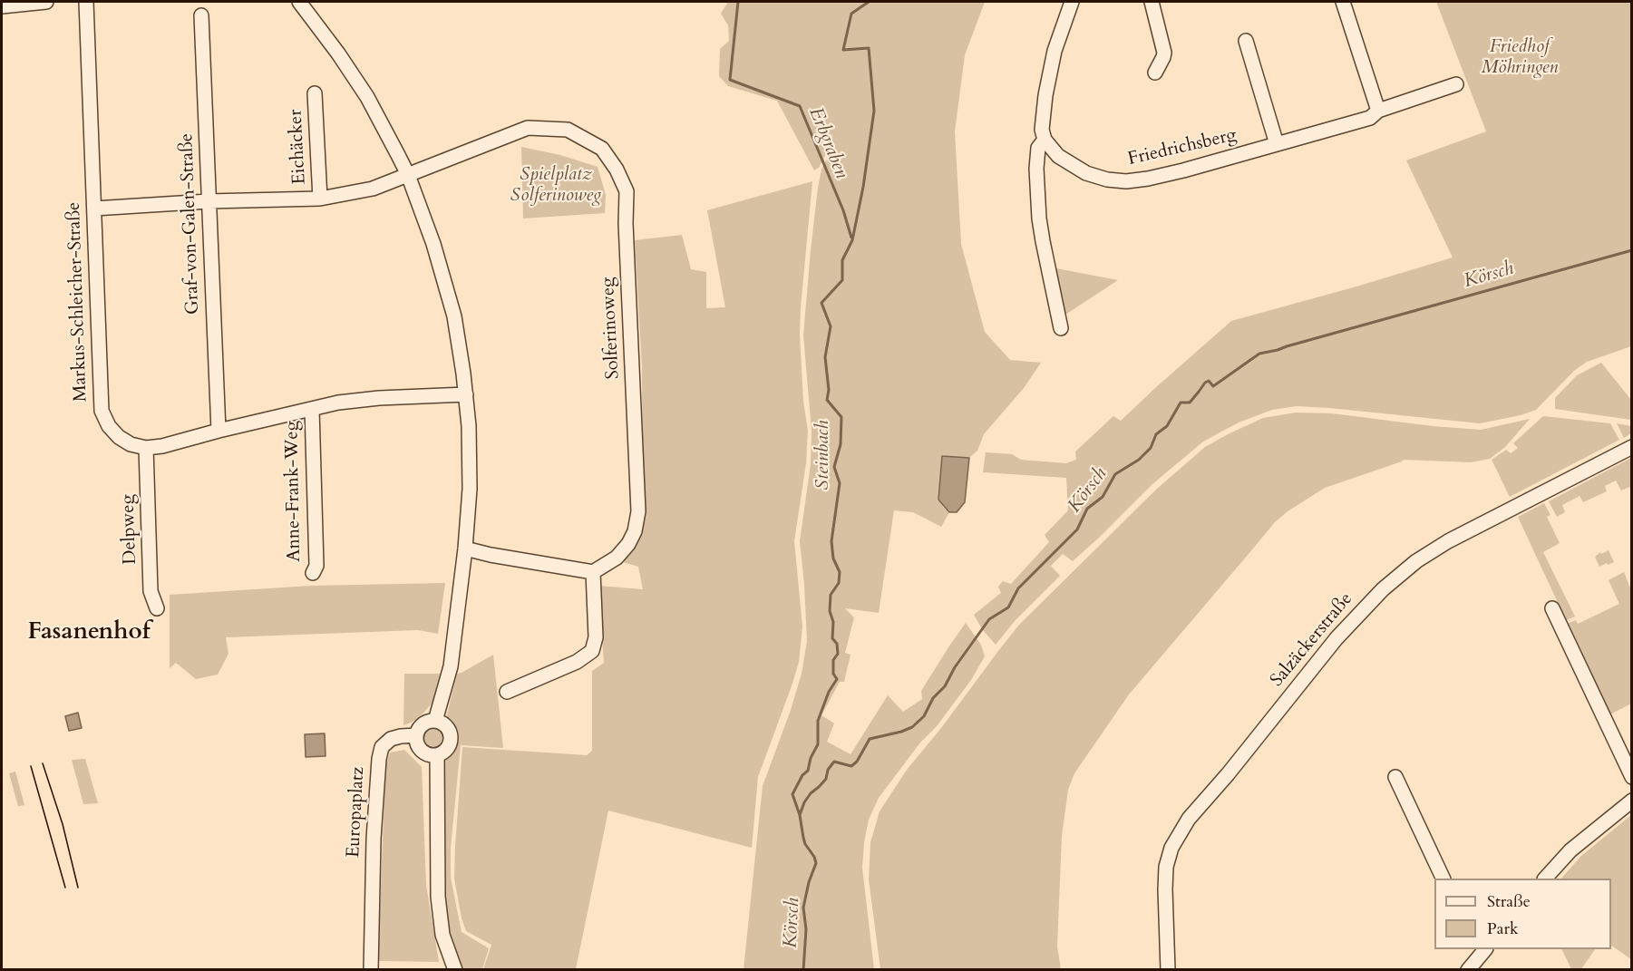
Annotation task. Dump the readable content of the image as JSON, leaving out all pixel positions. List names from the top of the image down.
{
  "streets": {
    "street": [
      "Eichäcker",
      "Friedrichsberg",
      "Graf-von-Galen-Straße",
      "Markus-Schleicher-Straße",
      "Solferinoweg",
      "Anne-Frank-Weg",
      "Delpweg",
      "Salzäckerstraße",
      "Europaplatz"
    ]
  },
  "crossings": [
    ["Eichäcker", "Solferinoweg"],
    ["Graf-von-Galen-Straße", "Solferinoweg"],
    ["Markus-Schleicher-Straße", "Solferinoweg"],
    ["Markus-Schleicher-Straße", "Delpweg"]
  ],
  "districts": ["Fasanenhof"],
  "water": ["Erbgraben", "Körsch", "Steinbach"],
  "parks": ["Friedhof Möhringen", "Spielplatz Solferinoweg"],
  "legend": ["Straße", "Park"]
}
